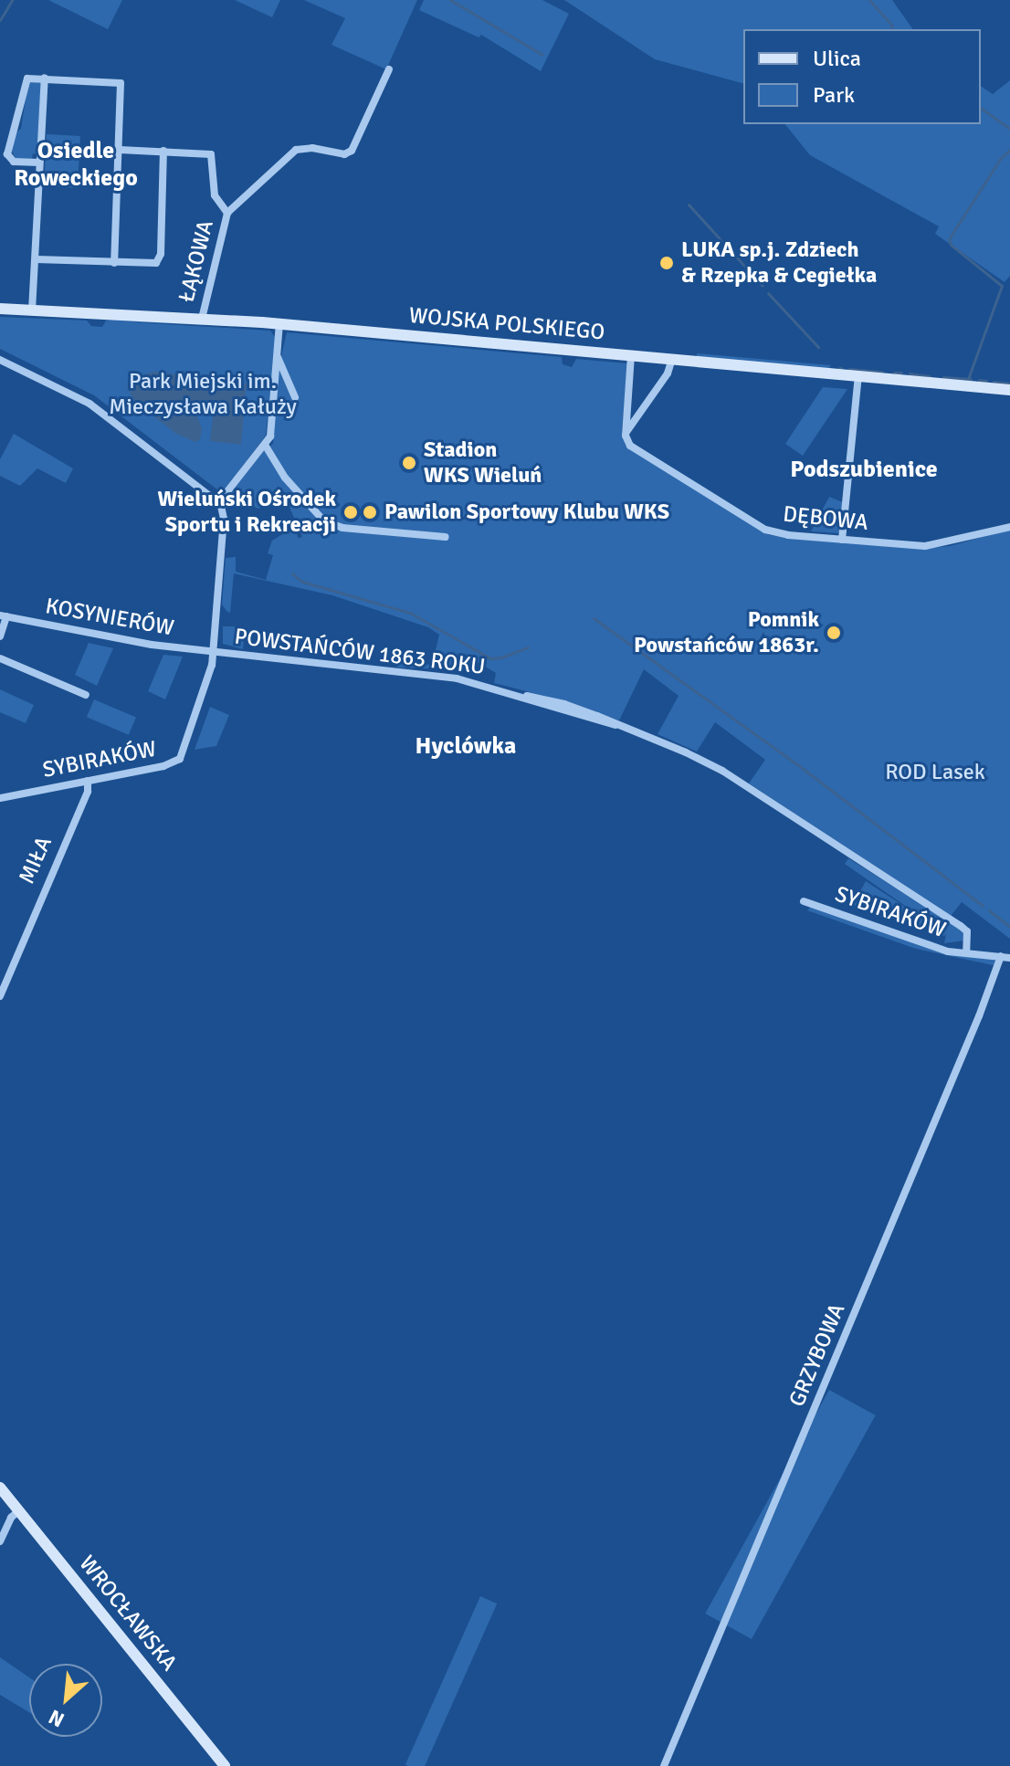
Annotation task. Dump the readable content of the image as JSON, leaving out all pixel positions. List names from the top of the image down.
{
  "streets": {
    "street": [
      "ŁĄKOWA",
      "WOJSKA POLSKIEGO",
      "DĘBOWA",
      "KOSYNIERÓW",
      "POWSTAŃCÓW 1863 ROKU",
      "SYBIRAKÓW",
      "MIŁA",
      "GRZYBOWA",
      "WROCŁAWSKA"
    ]
  },
  "crossings": [
    ["ŁĄKOWA", "WOJSKA POLSKIEGO"],
    ["KOSYNIERÓW", "POWSTAŃCÓW 1863 ROKU"],
    ["KOSYNIERÓW", "SYBIRAKÓW"],
    ["POWSTAŃCÓW 1863 ROKU", "SYBIRAKÓW"],
    ["SYBIRAKÓW", "MIŁA"]
  ],
  "districts": ["Osiedle Roweckiego", "Podszubienice", "Hyclówka"],
  "parks": ["Park Miejski im. Mieczysława Kałuży", "ROD Lasek"],
  "places": [
    "LUKA sp.j. Zdziech & Rzepka & Cegiełka",
    "Stadion WKS Wieluń",
    "Wieluński Ośrodek Sportu i Rekreacji",
    "Pawilon Sportowy Klubu WKS",
    "Pomnik Powstańców 1863r."
  ],
  "legend": ["Ulica", "Park"],
  "north": "bottom left"
}
